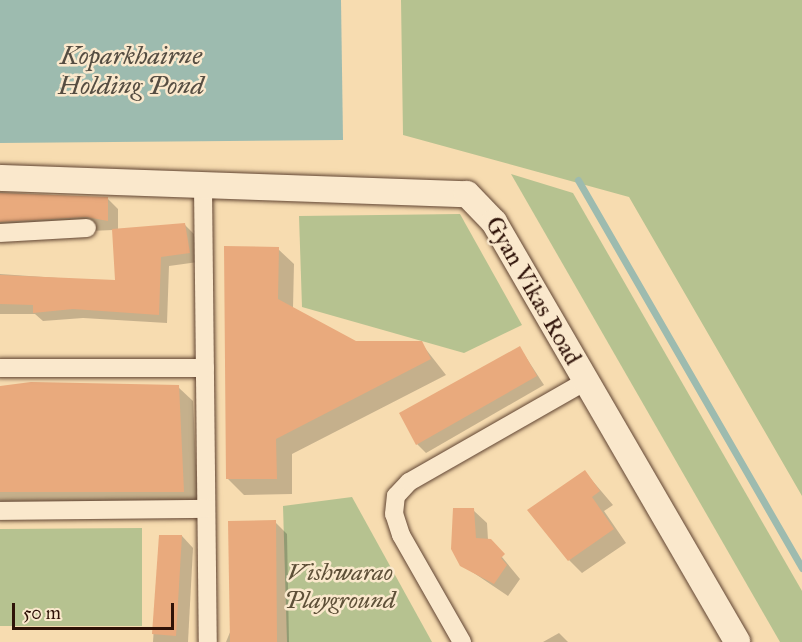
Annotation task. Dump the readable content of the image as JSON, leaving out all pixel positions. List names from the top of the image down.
{
  "streets": {
    "street": ["Gyan Vikas Road"]
  },
  "water": ["Koparkhairne Holding Pond"],
  "parks": ["Vishwarao Playground"],
  "scale_bar": "50 m"
}
